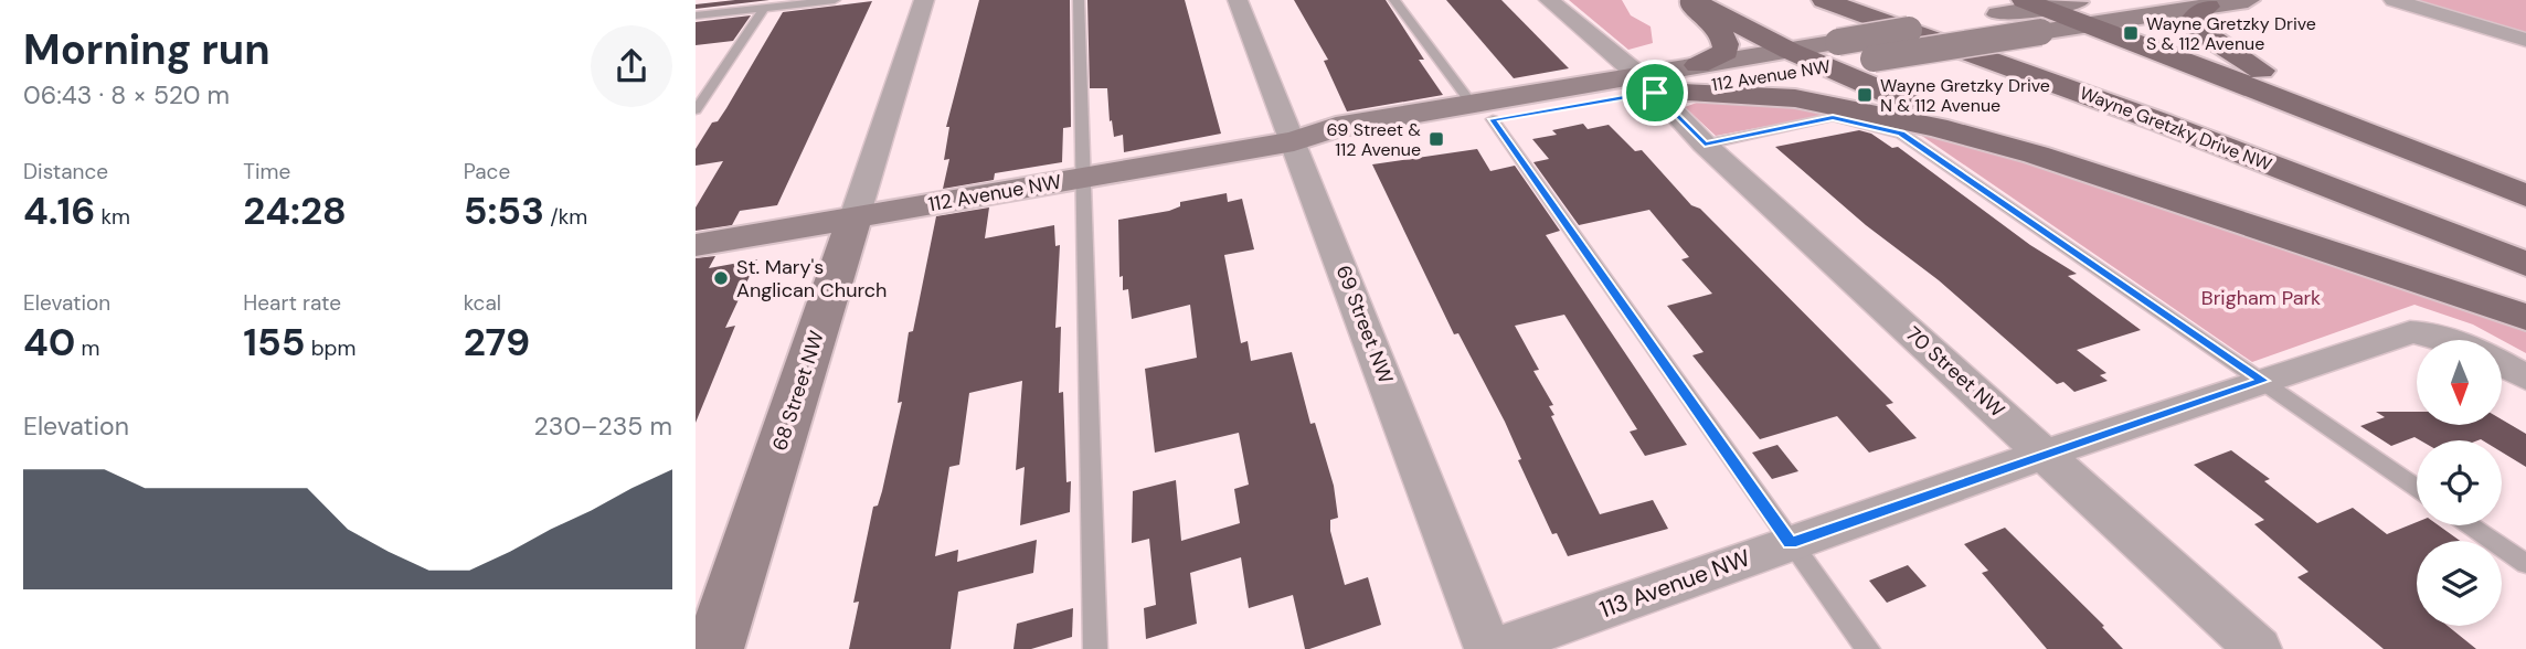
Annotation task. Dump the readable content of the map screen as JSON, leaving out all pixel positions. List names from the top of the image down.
{
  "streets": {
    "main road": ["112 Avenue NW", "Wayne Gretzky Drive NW", "68 Street NW"],
    "street": ["69 Street NW", "70 Street NW", "113 Avenue NW"]
  },
  "crossings": [
    ["112 Avenue NW", "69 Street NW"],
    ["112 Avenue NW", "70 Street NW"],
    ["112 Avenue NW", "68 Street NW"],
    ["69 Street NW", "113 Avenue NW"],
    ["70 Street NW", "113 Avenue NW"]
  ],
  "parks": ["Brigham Park"],
  "places": {
    "transit": ["Wayne Gretzky Drive S & 112 Avenue", "Wayne Gretzky Drive N & 112 Avenue", "69 Street & 112 Avenue"],
    "other": ["St. Mary's Anglican Church"]
  },
  "north": "bottom",
  "page": {
    "heading": ["Morning run", "06:43 · 8 × 520 m"],
    "stats": [
      ["Distance", "4.16 km"],
      ["Time", "24:28"],
      ["Pace", "5:53 /km"],
      ["Elevation", "40 m"],
      ["Heart rate", "155 bpm"],
      ["kcal", "279"]
    ],
    "chart": ["Elevation", "230–235 m"]
  }
}
